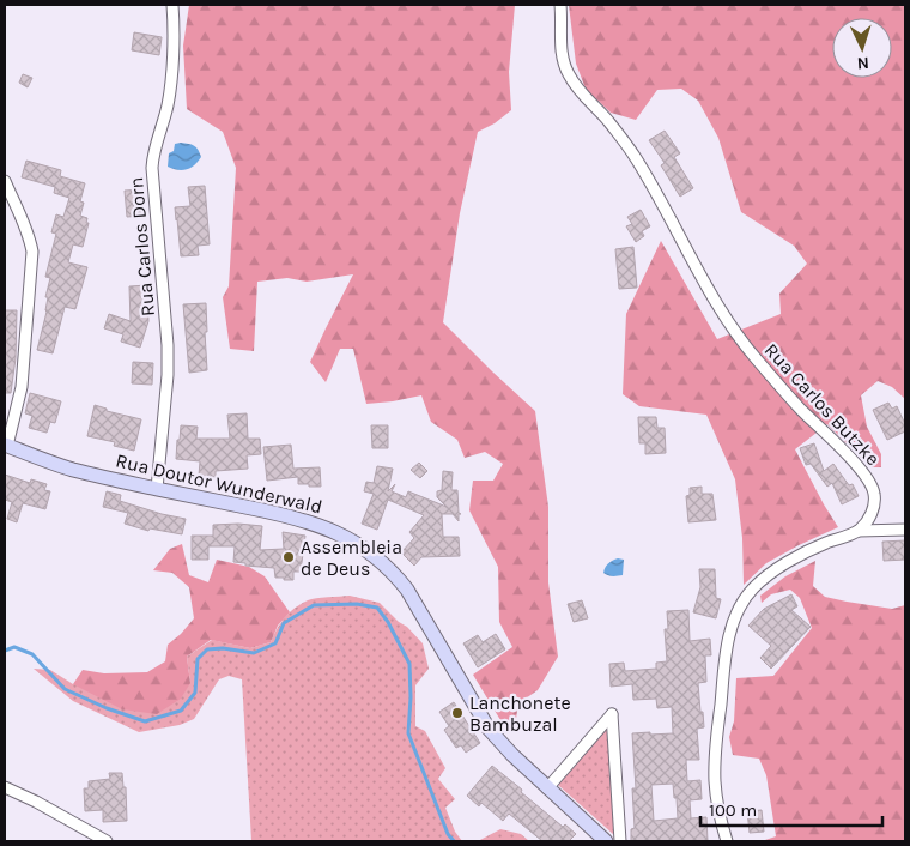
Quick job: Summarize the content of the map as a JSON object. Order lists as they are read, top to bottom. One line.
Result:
{"streets":{"street":["Rua Carlos Dorn","Rua Carlos Butzke","Rua Doutor Wunderwald"]},"crossings":[["Rua Carlos Dorn","Rua Doutor Wunderwald"]],"places":["Assembleia de Deus","Lanchonete Bambuzal"],"scale_bar":"100 m","north":"bottom"}
